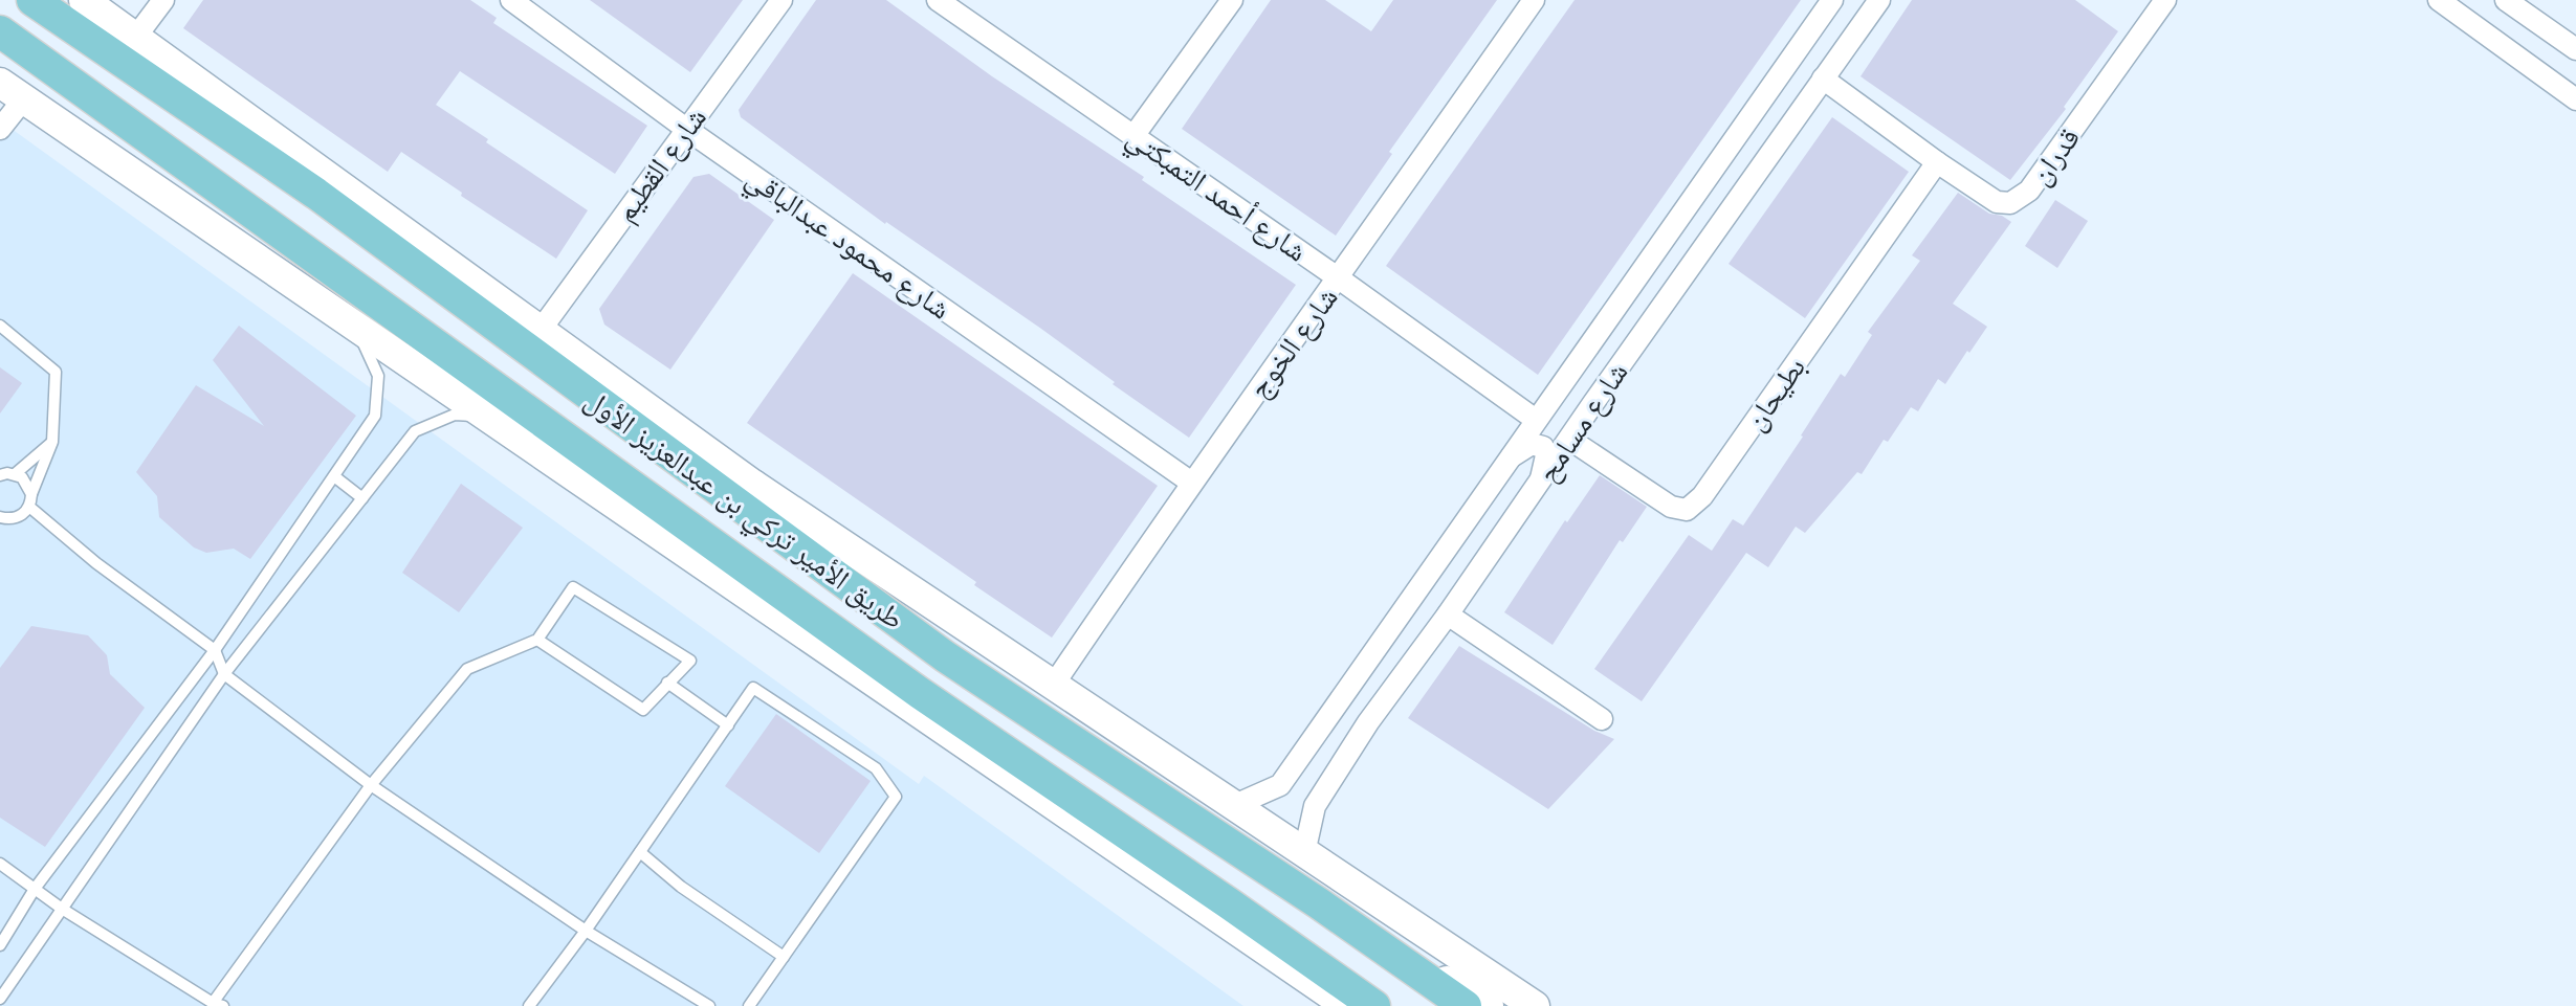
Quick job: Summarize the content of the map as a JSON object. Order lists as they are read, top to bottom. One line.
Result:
{"streets":{"main road":["طريق الأمير تركي بن عبدالعزيز الأول"],"street":["قدران","شارع القطيم","شارع أحمد التمبكتي","شارع محمود عبدالباقي","شارع الخوج","بطيحان","شارع مسامح"]},"crossings":[["قدران","بطيحان"],["قدران","شارع مسامح"],["شارع القطيم","شارع محمود عبدالباقي"],["شارع أحمد التمبكتي","شارع الخوج"],["شارع أحمد التمبكتي","شارع مسامح"],["شارع محمود عبدالباقي","شارع الخوج"],["بطيحان","شارع مسامح"]]}
